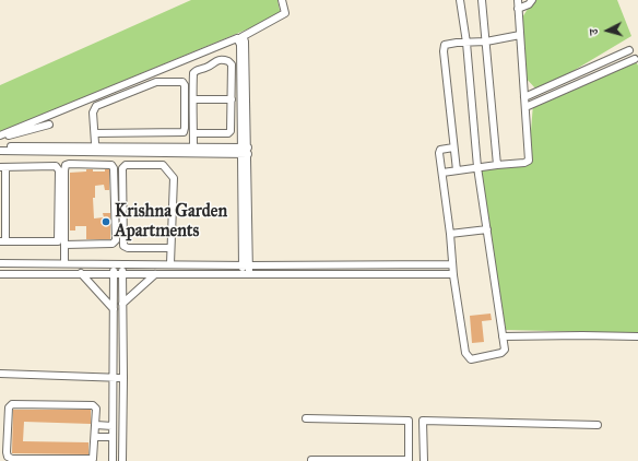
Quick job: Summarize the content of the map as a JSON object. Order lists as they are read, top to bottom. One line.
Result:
{"places":["Krishna Garden Apartments"],"north":"left"}
